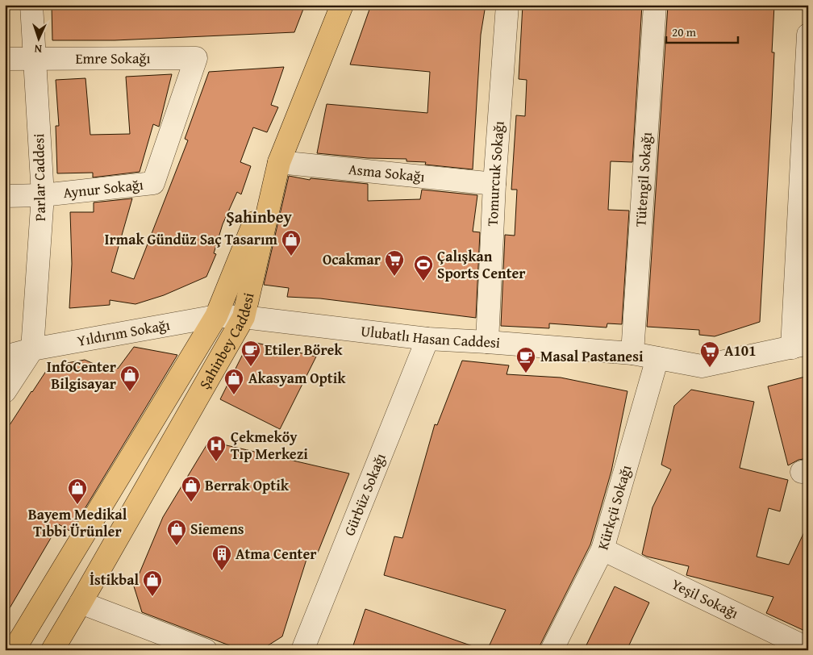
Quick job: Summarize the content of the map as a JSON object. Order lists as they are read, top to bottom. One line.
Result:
{"streets":{"main road":["Şahinbey Caddesi"],"street":["Emre Sokağı","Asma Sokağı","Tomurcuk Sokağı","Parlar Caddesi","Tütengil Sokağı","Aynur Sokağı","Yıldırım Sokağı","Ulubatlı Hasan Caddesi","Gürbüz Sokağı","Kürkçü Sokağı","Yeşil Sokağı"]},"crossings":[["Emre Sokağı","Parlar Caddesi"],["Emre Sokağı","Aynur Sokağı"],["Asma Sokağı","Tomurcuk Sokağı"],["Asma Sokağı","Şahinbey Caddesi"],["Tomurcuk Sokağı","Ulubatlı Hasan Caddesi"],["Parlar Caddesi","Aynur Sokağı"],["Parlar Caddesi","Yıldırım Sokağı"],["Tütengil Sokağı","Ulubatlı Hasan Caddesi"],["Yıldırım Sokağı","Ulubatlı Hasan Caddesi"],["Yıldırım Sokağı","Şahinbey Caddesi"],["Ulubatlı Hasan Caddesi","Şahinbey Caddesi"],["Ulubatlı Hasan Caddesi","Gürbüz Sokağı"],["Ulubatlı Hasan Caddesi","Kürkçü Sokağı"],["Kürkçü Sokağı","Yeşil Sokağı"]],"districts":["Şahinbey"],"places":{"shop":["Irmak Gündüz Saç Tasarım","InfoCenter Bilgisayar","Akasyam Optik","Berrak Optik","Bayem Medikal Tıbbi Ürünler","Siemens","İstikbal"],"supermarket":["Ocakmar","A101"],"sports":["Çalışkan Sports Center"],"cafe":["Etiler Börek","Masal Pastanesi"],"hospital":["Çekmeköy Tıp Merkezi"],"building":["Atma Center"]},"scale_bar":"20 m","north":"bottom"}
